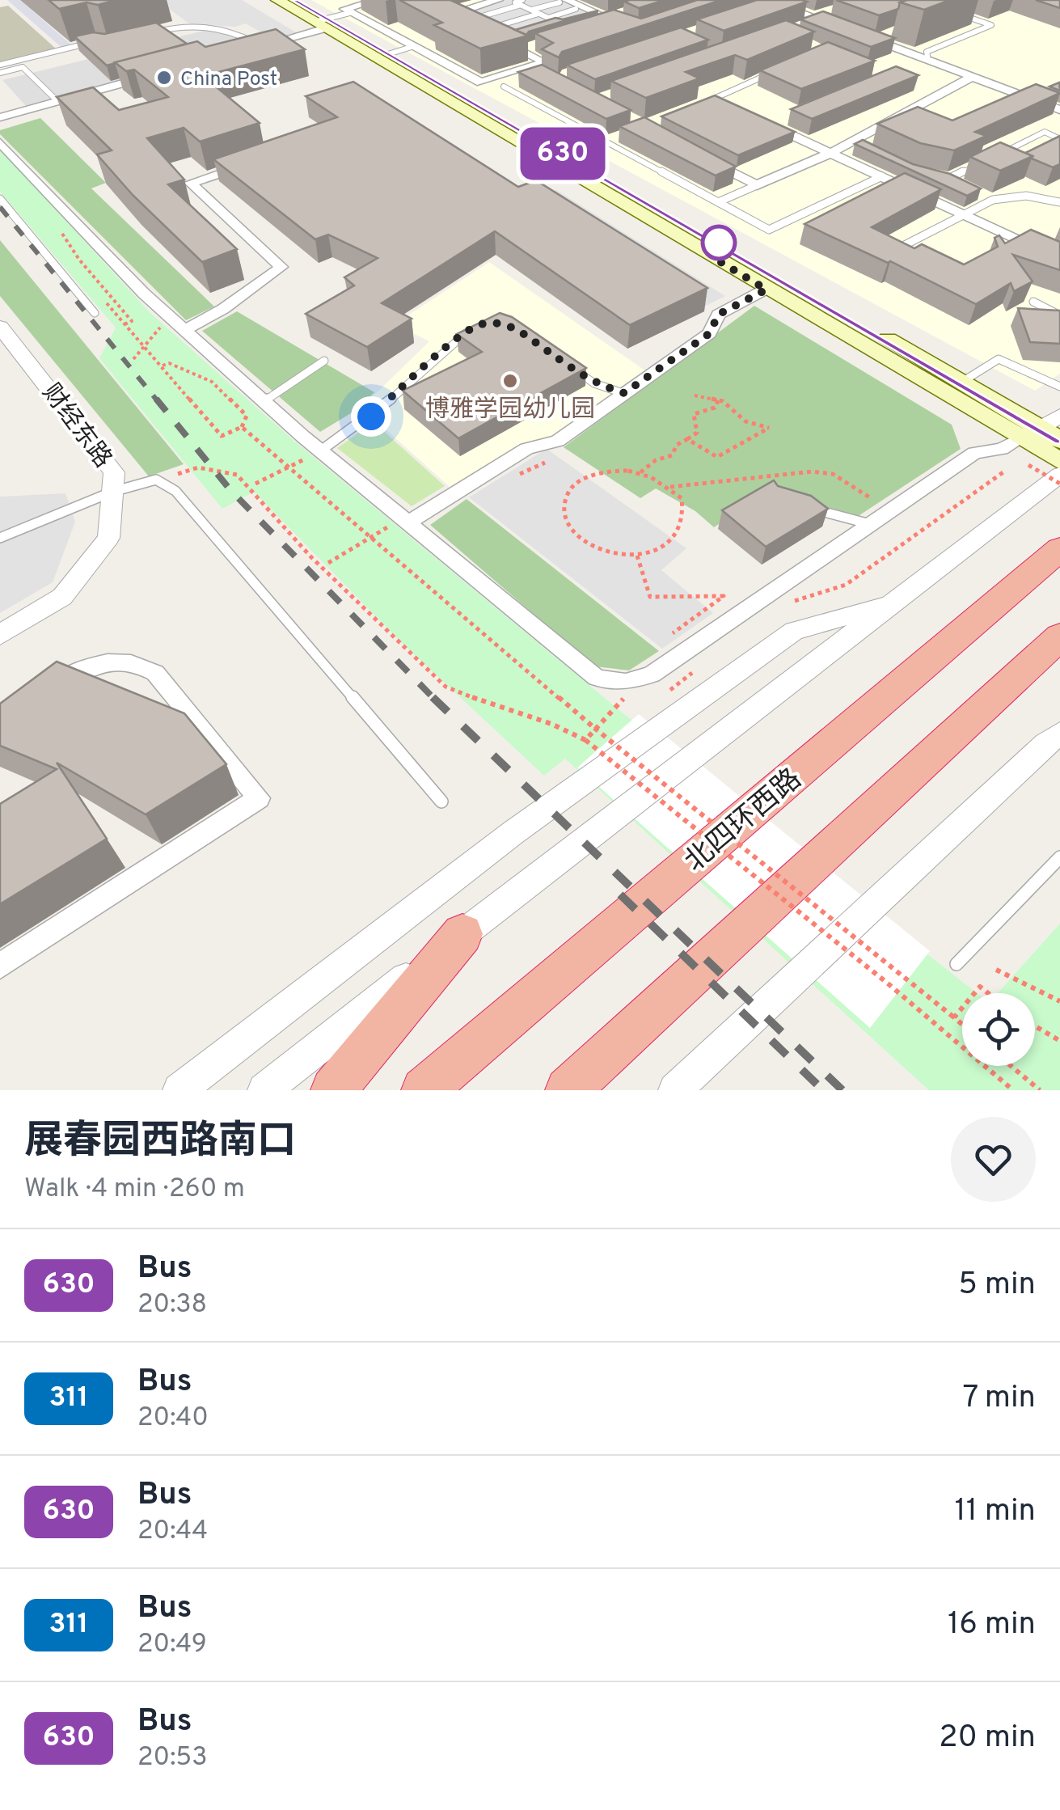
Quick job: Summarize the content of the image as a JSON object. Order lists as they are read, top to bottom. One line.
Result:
{"streets":{"highway":["北四环西路"],"street":["财经东路"]},"places":["China Post","博雅学园幼儿园"],"lines":["bus line 630"],"page":{"on_map":"630","heading":["展春园西路南口","Walk · 4 min · 260 m"],"list":[{"mark":"630","name":"Bus","note":"20:38","value":"5 min"},{"mark":"311","name":"Bus","note":"20:40","value":"7 min"},{"mark":"630","name":"Bus","note":"20:44","value":"11 min"},{"mark":"311","name":"Bus","note":"20:49","value":"16 min"},{"mark":"630","name":"Bus","note":"20:53","value":"20 min"}]}}
